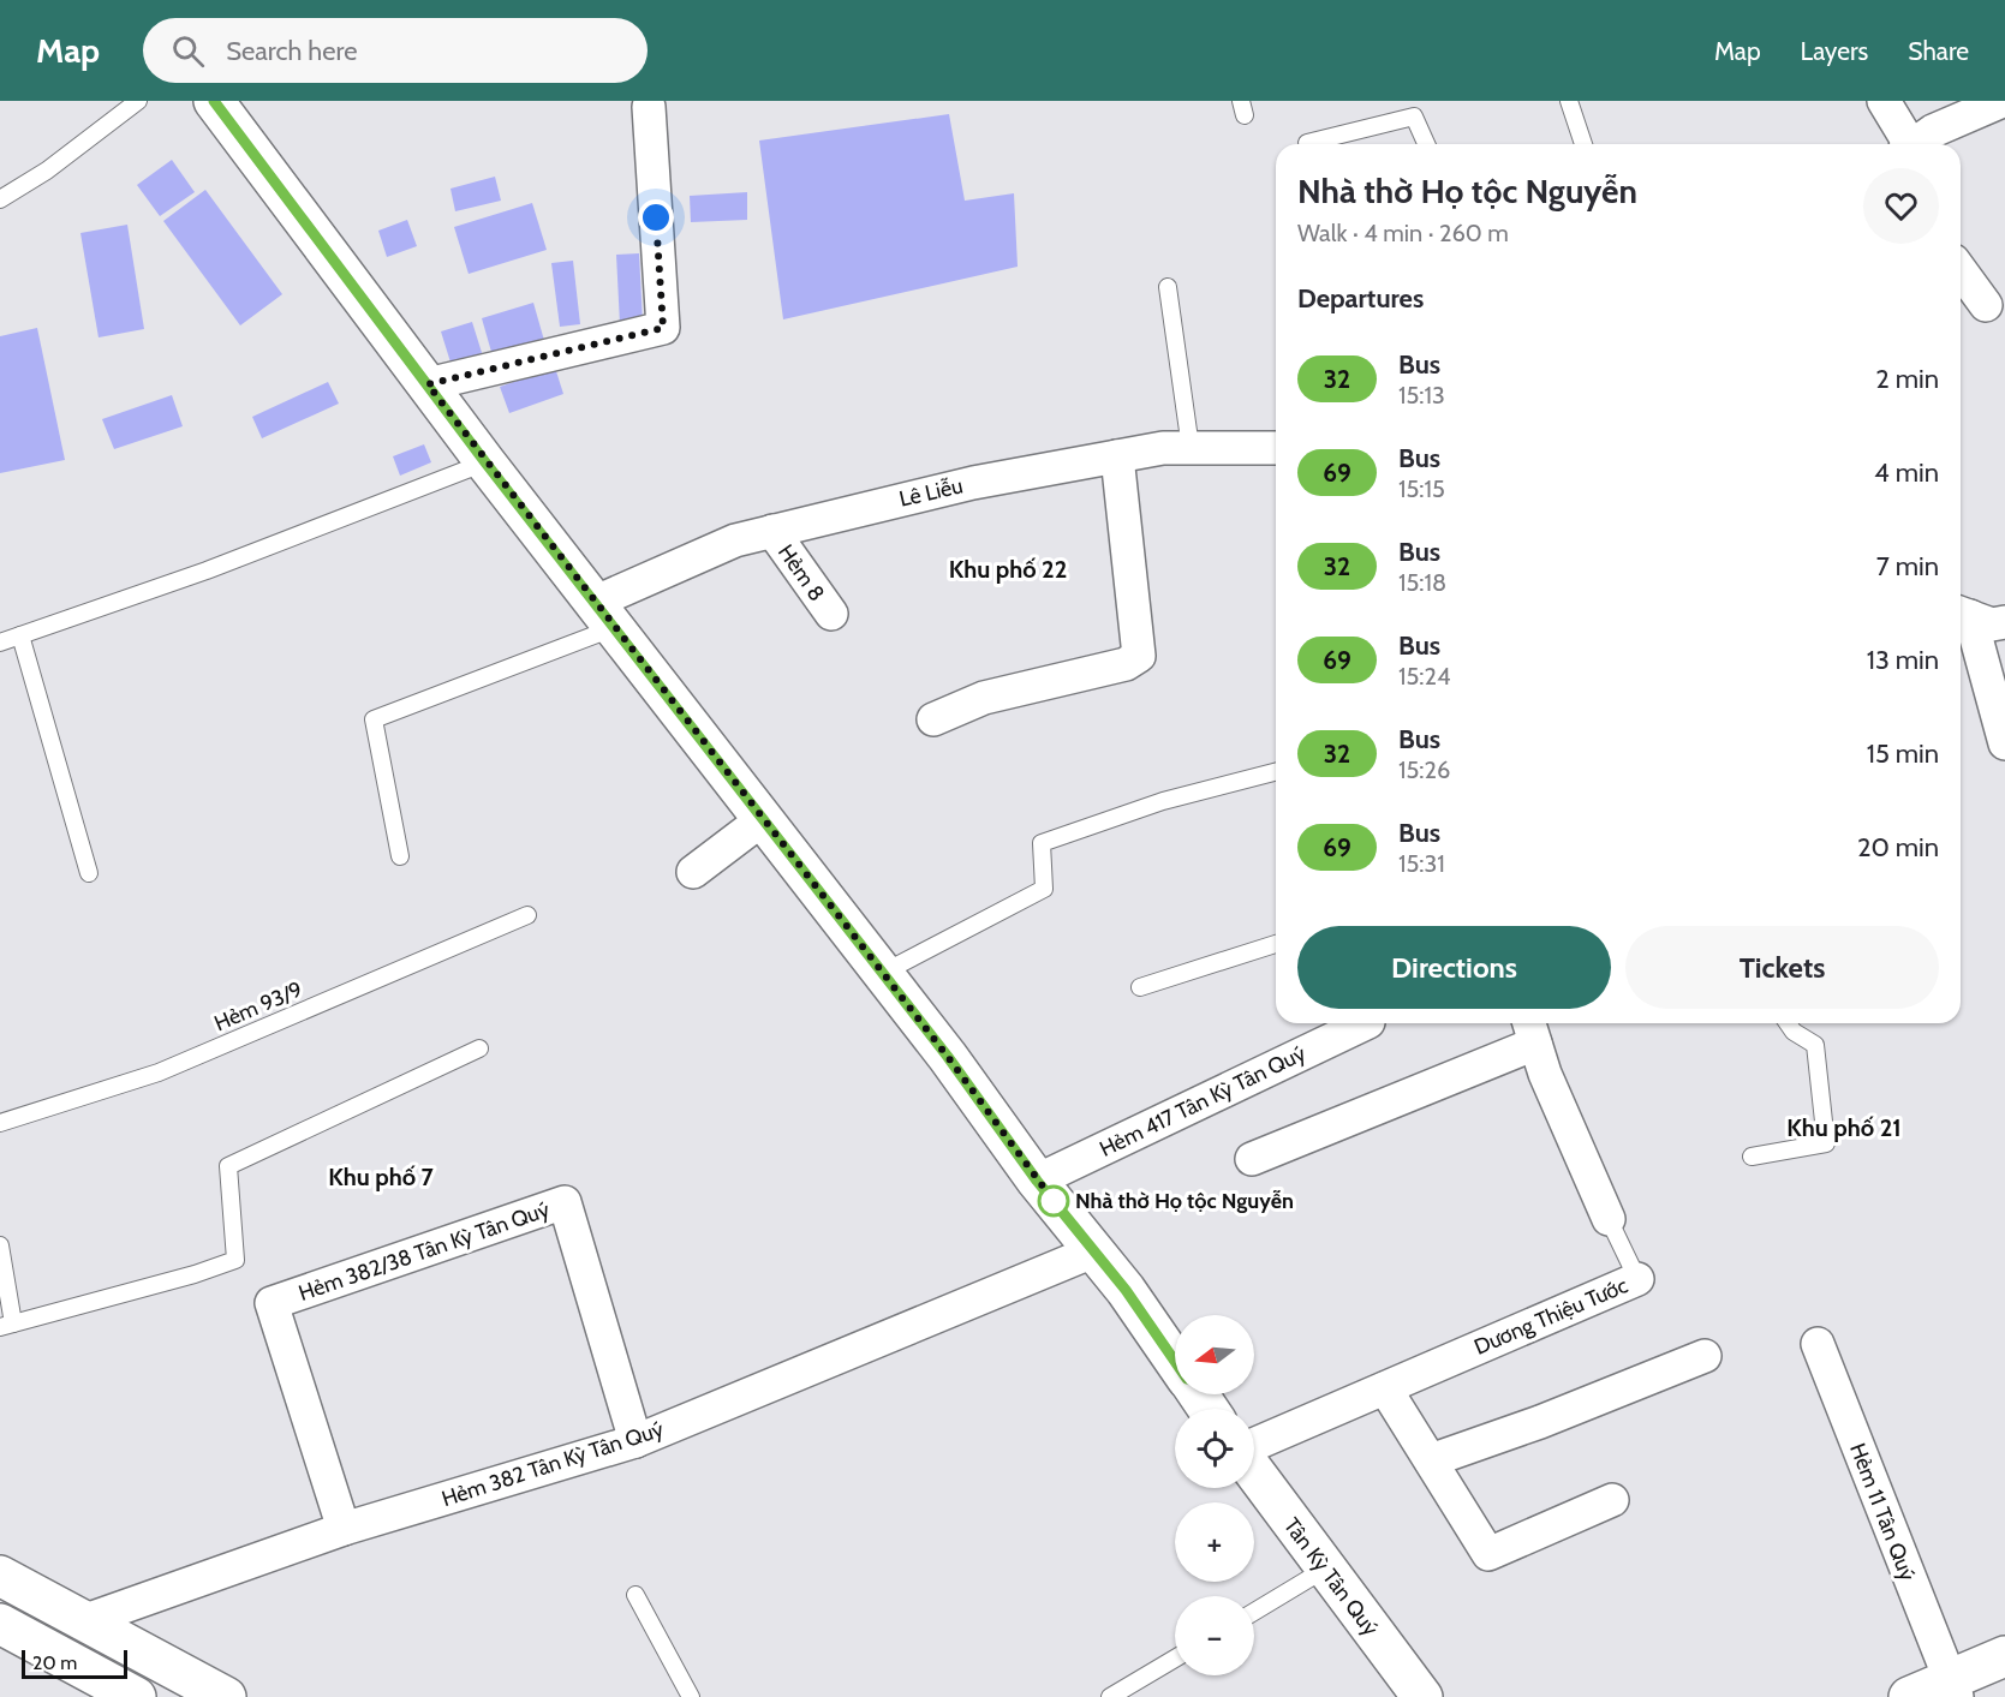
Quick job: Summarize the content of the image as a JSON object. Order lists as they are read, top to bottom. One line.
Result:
{"streets":{"main road":["Tân Kỳ Tân Quý"],"street":["Lê Liễu","Hẻm 8","Hẻm 417 Tân Kỳ Tân Quý","Hẻm 382/38 Tân Kỳ Tân Quý","Dương Thiệu Tước","Hẻm 382 Tân Kỳ Tân Quý","Hẻm 11 Tân Quý"],"lane":["Hẻm 93/9"]},"crossings":[["Lê Liễu","Hẻm 8"],["Hẻm 382/38 Tân Kỳ Tân Quý","Hẻm 382 Tân Kỳ Tân Quý"]],"districts":["Khu phố 22","Khu phố 21","Khu phố 7"],"places":["Nhà thờ Họ tộc Nguyễn"],"lines":["bus line 32"],"scale_bar":"20 m","north":"left","page":{"header":"Map","search":"Search here","nav":["Map","Layers","Share"],"heading":[["Nhà thờ Họ tộc Nguyễn","Walk · 4 min · 260 m"],"Departures"],"list":[{"mark":"32","name":"Bus","note":"15:13","value":"2 min"},{"mark":"69","name":"Bus","note":"15:15","value":"4 min"},{"mark":"32","name":"Bus","note":"15:18","value":"7 min"},{"mark":"69","name":"Bus","note":"15:24","value":"13 min"},{"mark":"32","name":"Bus","note":"15:26","value":"15 min"},{"mark":"69","name":"Bus","note":"15:31","value":"20 min"}],"buttons":["Directions","Tickets"],"map_buttons":["+","−"],"scale":"20 m"}}
